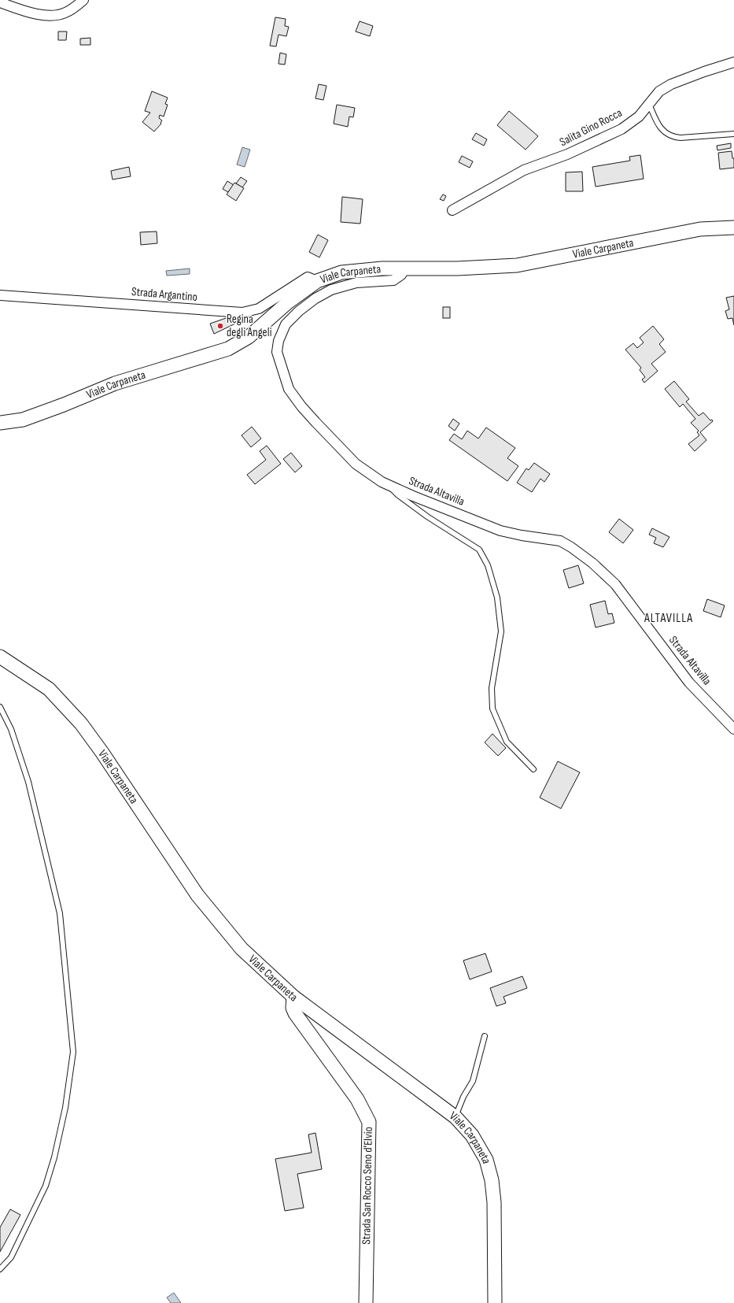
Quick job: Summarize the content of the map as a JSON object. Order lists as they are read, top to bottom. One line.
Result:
{"streets":{"main road":["Viale Carpaneta","Strada San Rocco Seno d'Elvio"],"street":["Salita Gino Rocca","Strada Argantino","Strada Altavilla"]},"crossings":[["Viale Carpaneta","Strada Argantino"],["Viale Carpaneta","Strada Altavilla"],["Viale Carpaneta","Strada San Rocco Seno d'Elvio"]],"districts":["ALTAVILLA"],"places":["Regina degli Angeli"]}
